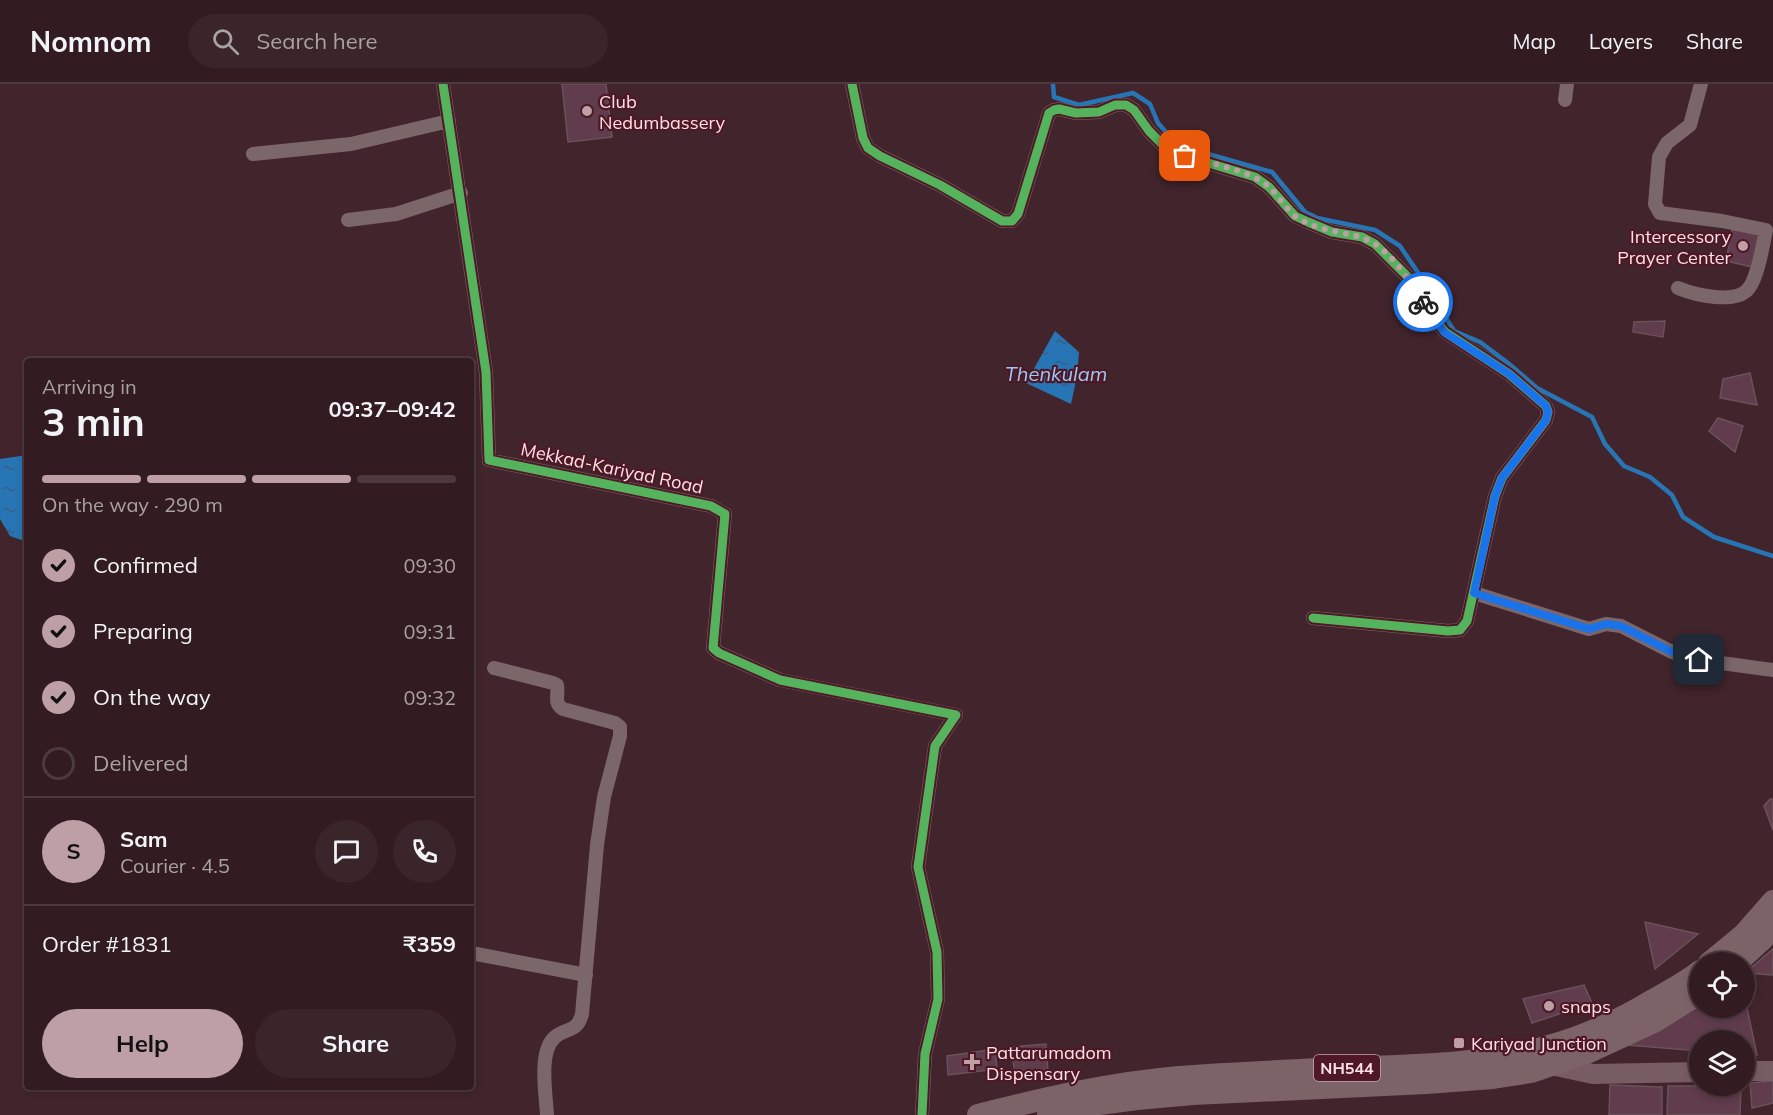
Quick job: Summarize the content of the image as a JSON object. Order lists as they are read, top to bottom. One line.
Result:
{"streets":{"highway":["NH544"],"street":["Mekkad-Kariyad Road"]},"water":["Thenkulam"],"places":{"other":["Club Nedumbassery","Intercessory Prayer Center","snaps"],"transit":["Kariyad Junction"],"health":["Pattarumadom Dispensary"]},"page":{"header":"Nomnom","search":"Search here","nav":["Map","Layers","Share"],"heading":["3 min","Arriving in","09:37–09:42"],"panel":["Sam","Courier · 4.5","Order #1831","₹359"],"bar":"On the way · 290 m","list":[["Confirmed","09:30"],["Preparing","09:31"],["On the way","09:32"],"Delivered"],"round":"S","buttons":["Help","Share"]}}
